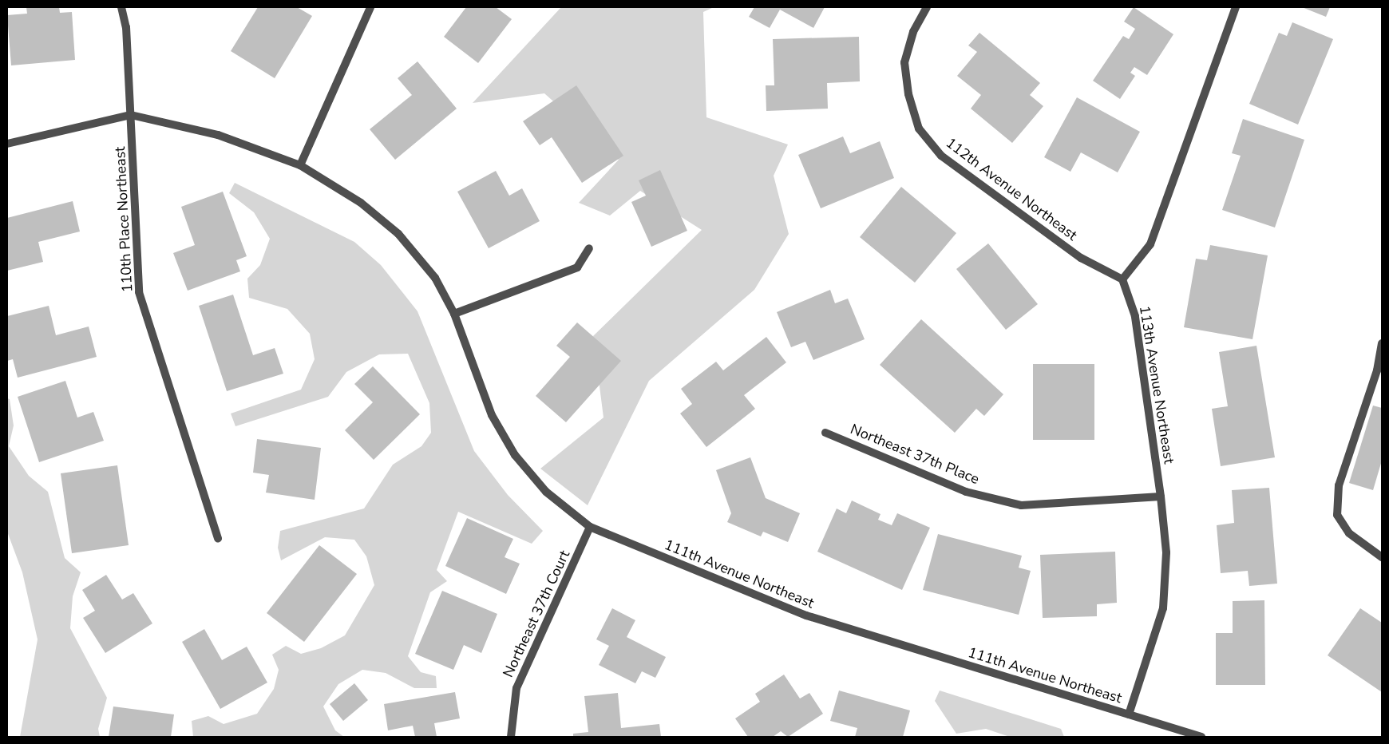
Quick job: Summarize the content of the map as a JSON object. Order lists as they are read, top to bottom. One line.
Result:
{"streets":{"street":["112th Avenue Northeast","110th Place Northeast","113th Avenue Northeast","Northeast 37th Place","111th Avenue Northeast","Northeast 37th Court"]},"crossings":[["112th Avenue Northeast","113th Avenue Northeast"],["110th Place Northeast","111th Avenue Northeast"],["113th Avenue Northeast","Northeast 37th Place"],["113th Avenue Northeast","111th Avenue Northeast"],["111th Avenue Northeast","Northeast 37th Court"]]}
